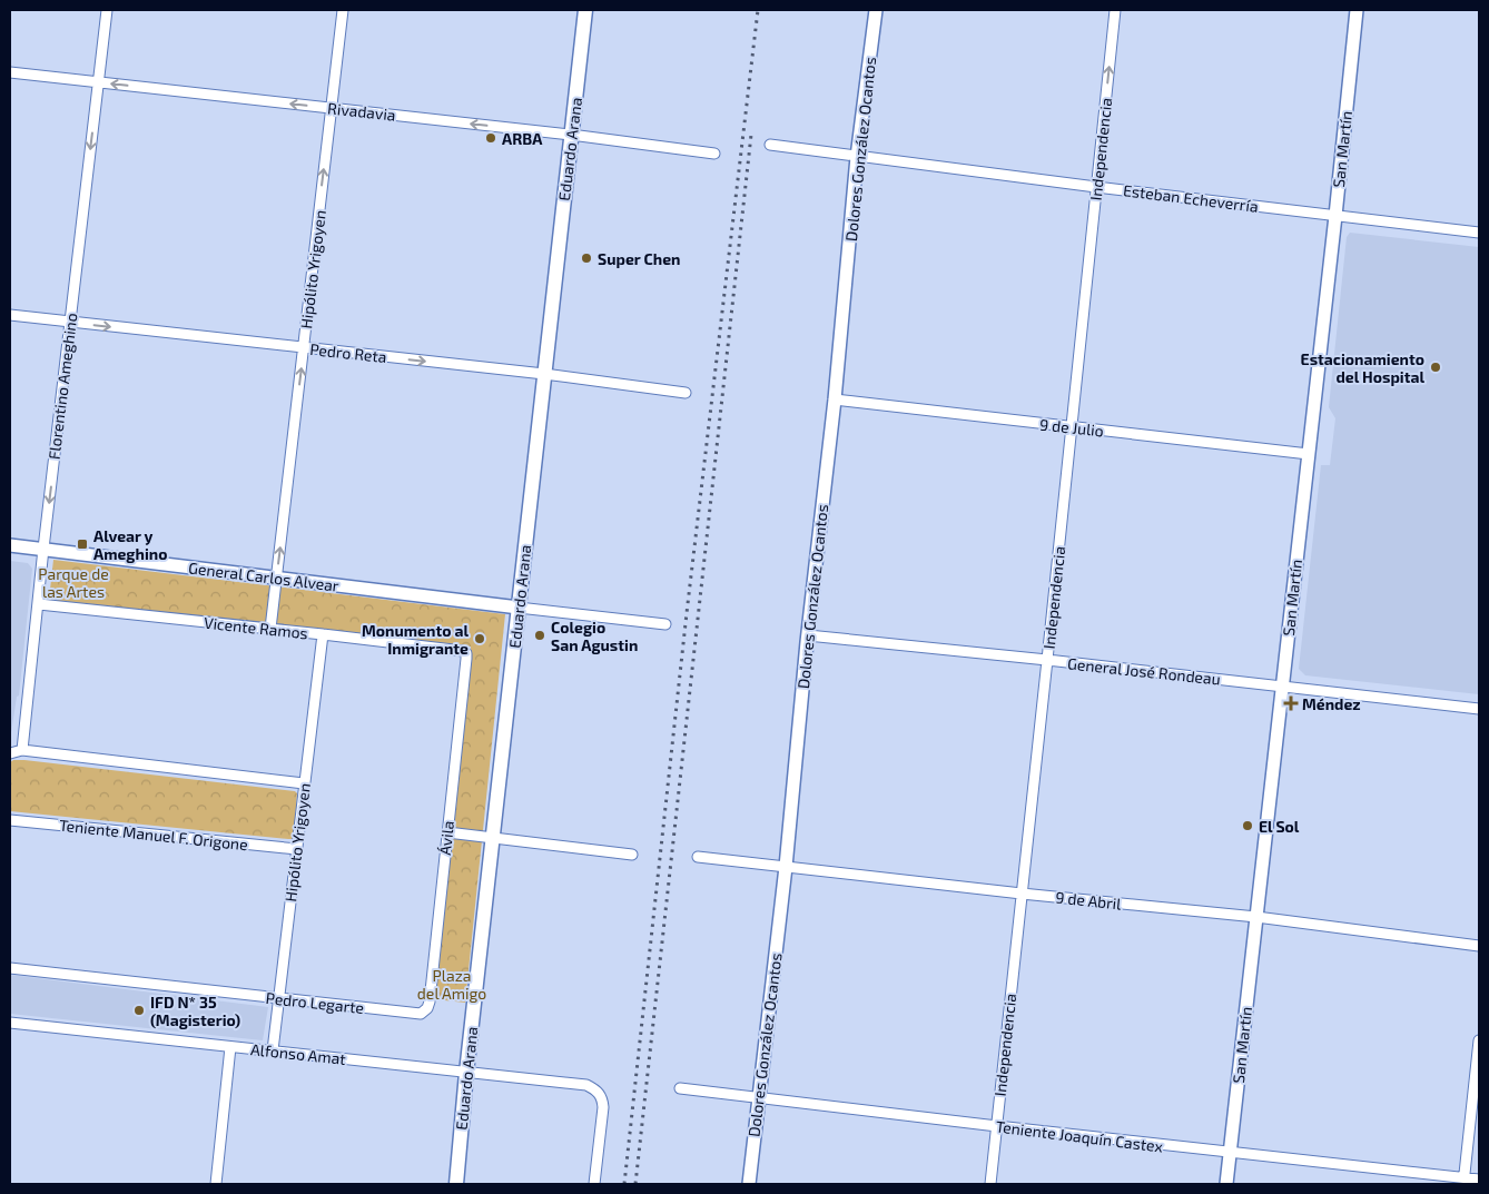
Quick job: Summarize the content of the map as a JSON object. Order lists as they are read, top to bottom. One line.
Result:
{"streets":{"main road":["Eduardo Arana"],"street":["Rivadavia","Dolores González Ocantos","Independencia","San Martín","Esteban Echeverría","Hipólito Yrigoyen","Pedro Reta","Florentino Ameghino","9 de Julio","General Carlos Alvear","Vicente Ramos","General José Rondeau","Teniente Manuel F. Origone","Ávila","9 de Abril","Pedro Legarte","Alfonso Amat","Teniente Joaquín Castex"]},"crossings":[["Rivadavia","Eduardo Arana"],["Rivadavia","Hipólito Yrigoyen"],["Rivadavia","Florentino Ameghino"],["Eduardo Arana","Pedro Reta"],["Eduardo Arana","General Carlos Alvear"],["Eduardo Arana","Alfonso Amat"],["Dolores González Ocantos","Esteban Echeverría"],["Dolores González Ocantos","9 de Julio"],["Dolores González Ocantos","General José Rondeau"],["Dolores González Ocantos","9 de Abril"],["Dolores González Ocantos","Teniente Joaquín Castex"],["Independencia","Esteban Echeverría"],["Independencia","9 de Julio"],["Independencia","General José Rondeau"],["Independencia","9 de Abril"],["Independencia","Teniente Joaquín Castex"],["San Martín","Esteban Echeverría"],["San Martín","9 de Julio"],["San Martín","General José Rondeau"],["San Martín","9 de Abril"],["San Martín","Teniente Joaquín Castex"],["Hipólito Yrigoyen","Pedro Reta"],["Hipólito Yrigoyen","General Carlos Alvear"],["Hipólito Yrigoyen","Vicente Ramos"],["Hipólito Yrigoyen","Teniente Manuel F. Origone"],["Hipólito Yrigoyen","Pedro Legarte"],["Hipólito Yrigoyen","Alfonso Amat"],["Pedro Reta","Florentino Ameghino"],["Florentino Ameghino","General Carlos Alvear"],["Florentino Ameghino","Vicente Ramos"],["Vicente Ramos","Ávila"],["Ávila","Pedro Legarte"]],"one_way":["Rivadavia","Hipólito Yrigoyen","Pedro Reta","Florentino Ameghino"],"parks":["Parque de las Artes","Plaza del Amigo"],"places":{"other":["ARBA","Super Chen","Estacionamiento del Hospital","Colegio San Agustin","Monumento al Inmigrante","El Sol","IFD N* 35 (Magisterio)"],"transit":["Alvear y Ameghino"],"health":["Méndez"]}}
